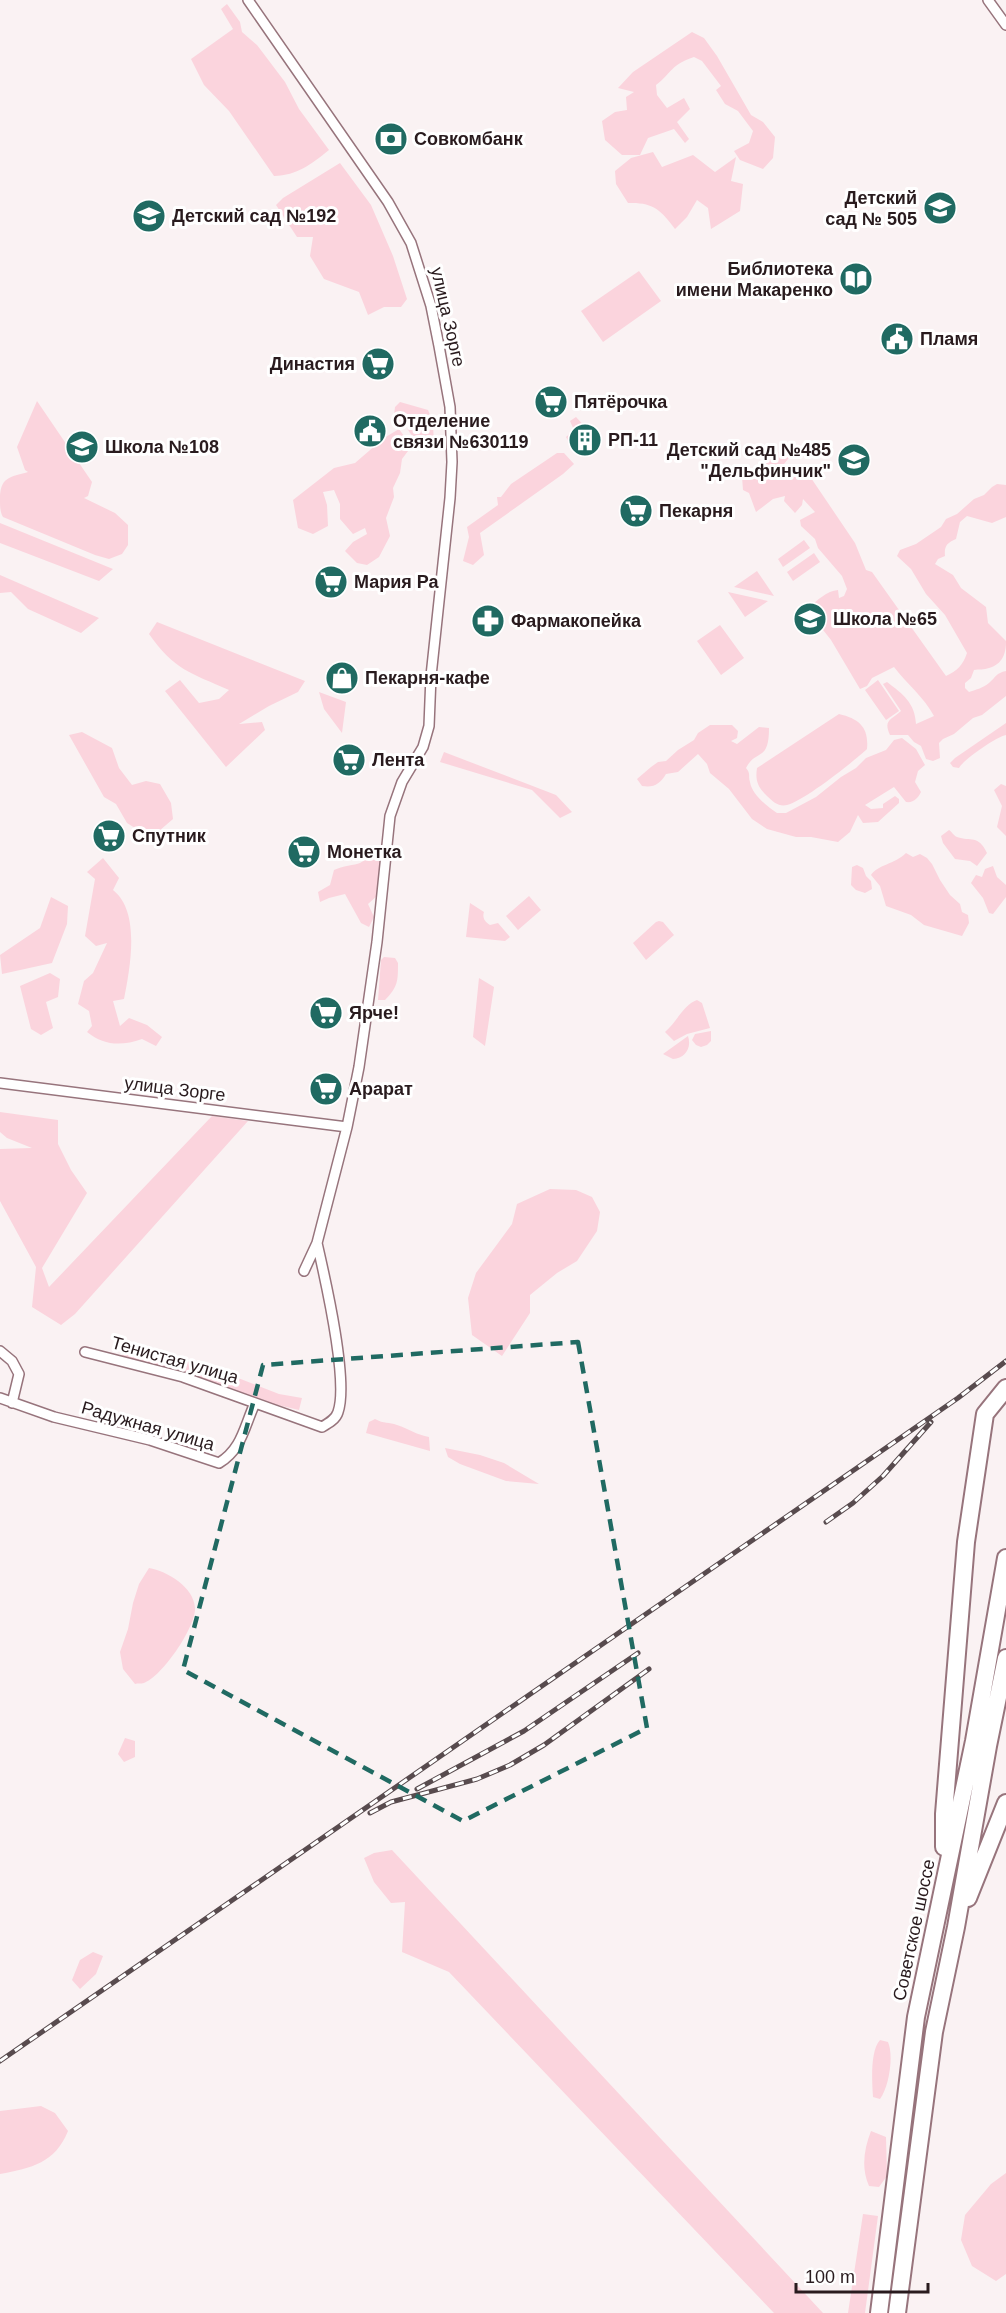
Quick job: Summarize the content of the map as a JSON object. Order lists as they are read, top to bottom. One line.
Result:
{"streets":{"highway":["Советское шоссе"],"street":["улица Зорге","Тенистая улица","Радужная улица"]},"crossings":[["улица Зорге","Тенистая улица"],["Тенистая улица","Радужная улица"]],"places":{"bank":["Совкомбанк"],"school or university":["Детский сад № 505","Детский сад №192","Школа №108","Детский сад №485 \"Дельфинчик\"","Школа №65"],"library":["Библиотека имени Макаренко"],"public building":["Пламя","Отделение связи №630119"],"supermarket":["Династия","Пятёрочка","Пекарня","Мария Ра","Лента","Спутник","Монетка","Ярче!","Арарат"],"building":["РП-11"],"pharmacy":["Фармакопейка"],"shop":["Пекарня-кафе"]},"scale_bar":"100 m"}
